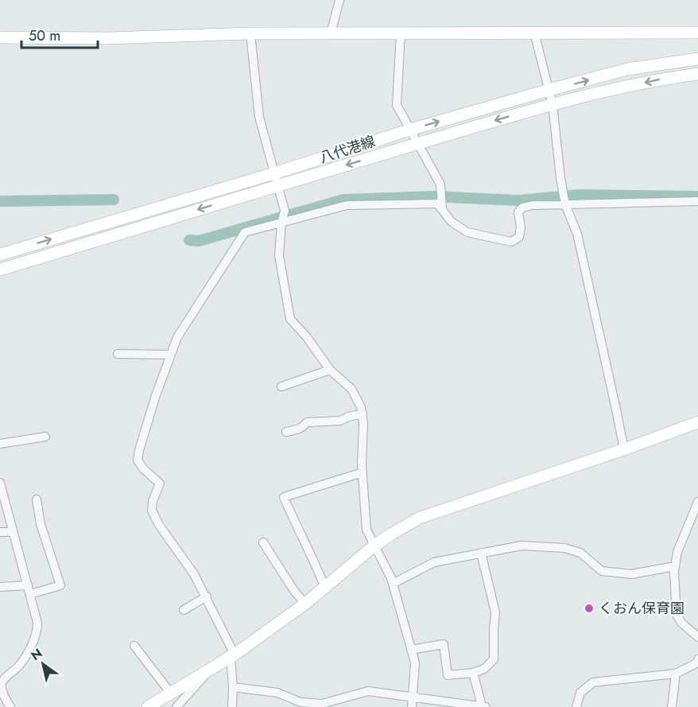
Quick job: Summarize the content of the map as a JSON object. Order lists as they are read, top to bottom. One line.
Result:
{"streets":{"main road":["八代港線"]},"places":["くおん保育園"],"scale_bar":"50 m","north":"top left"}
